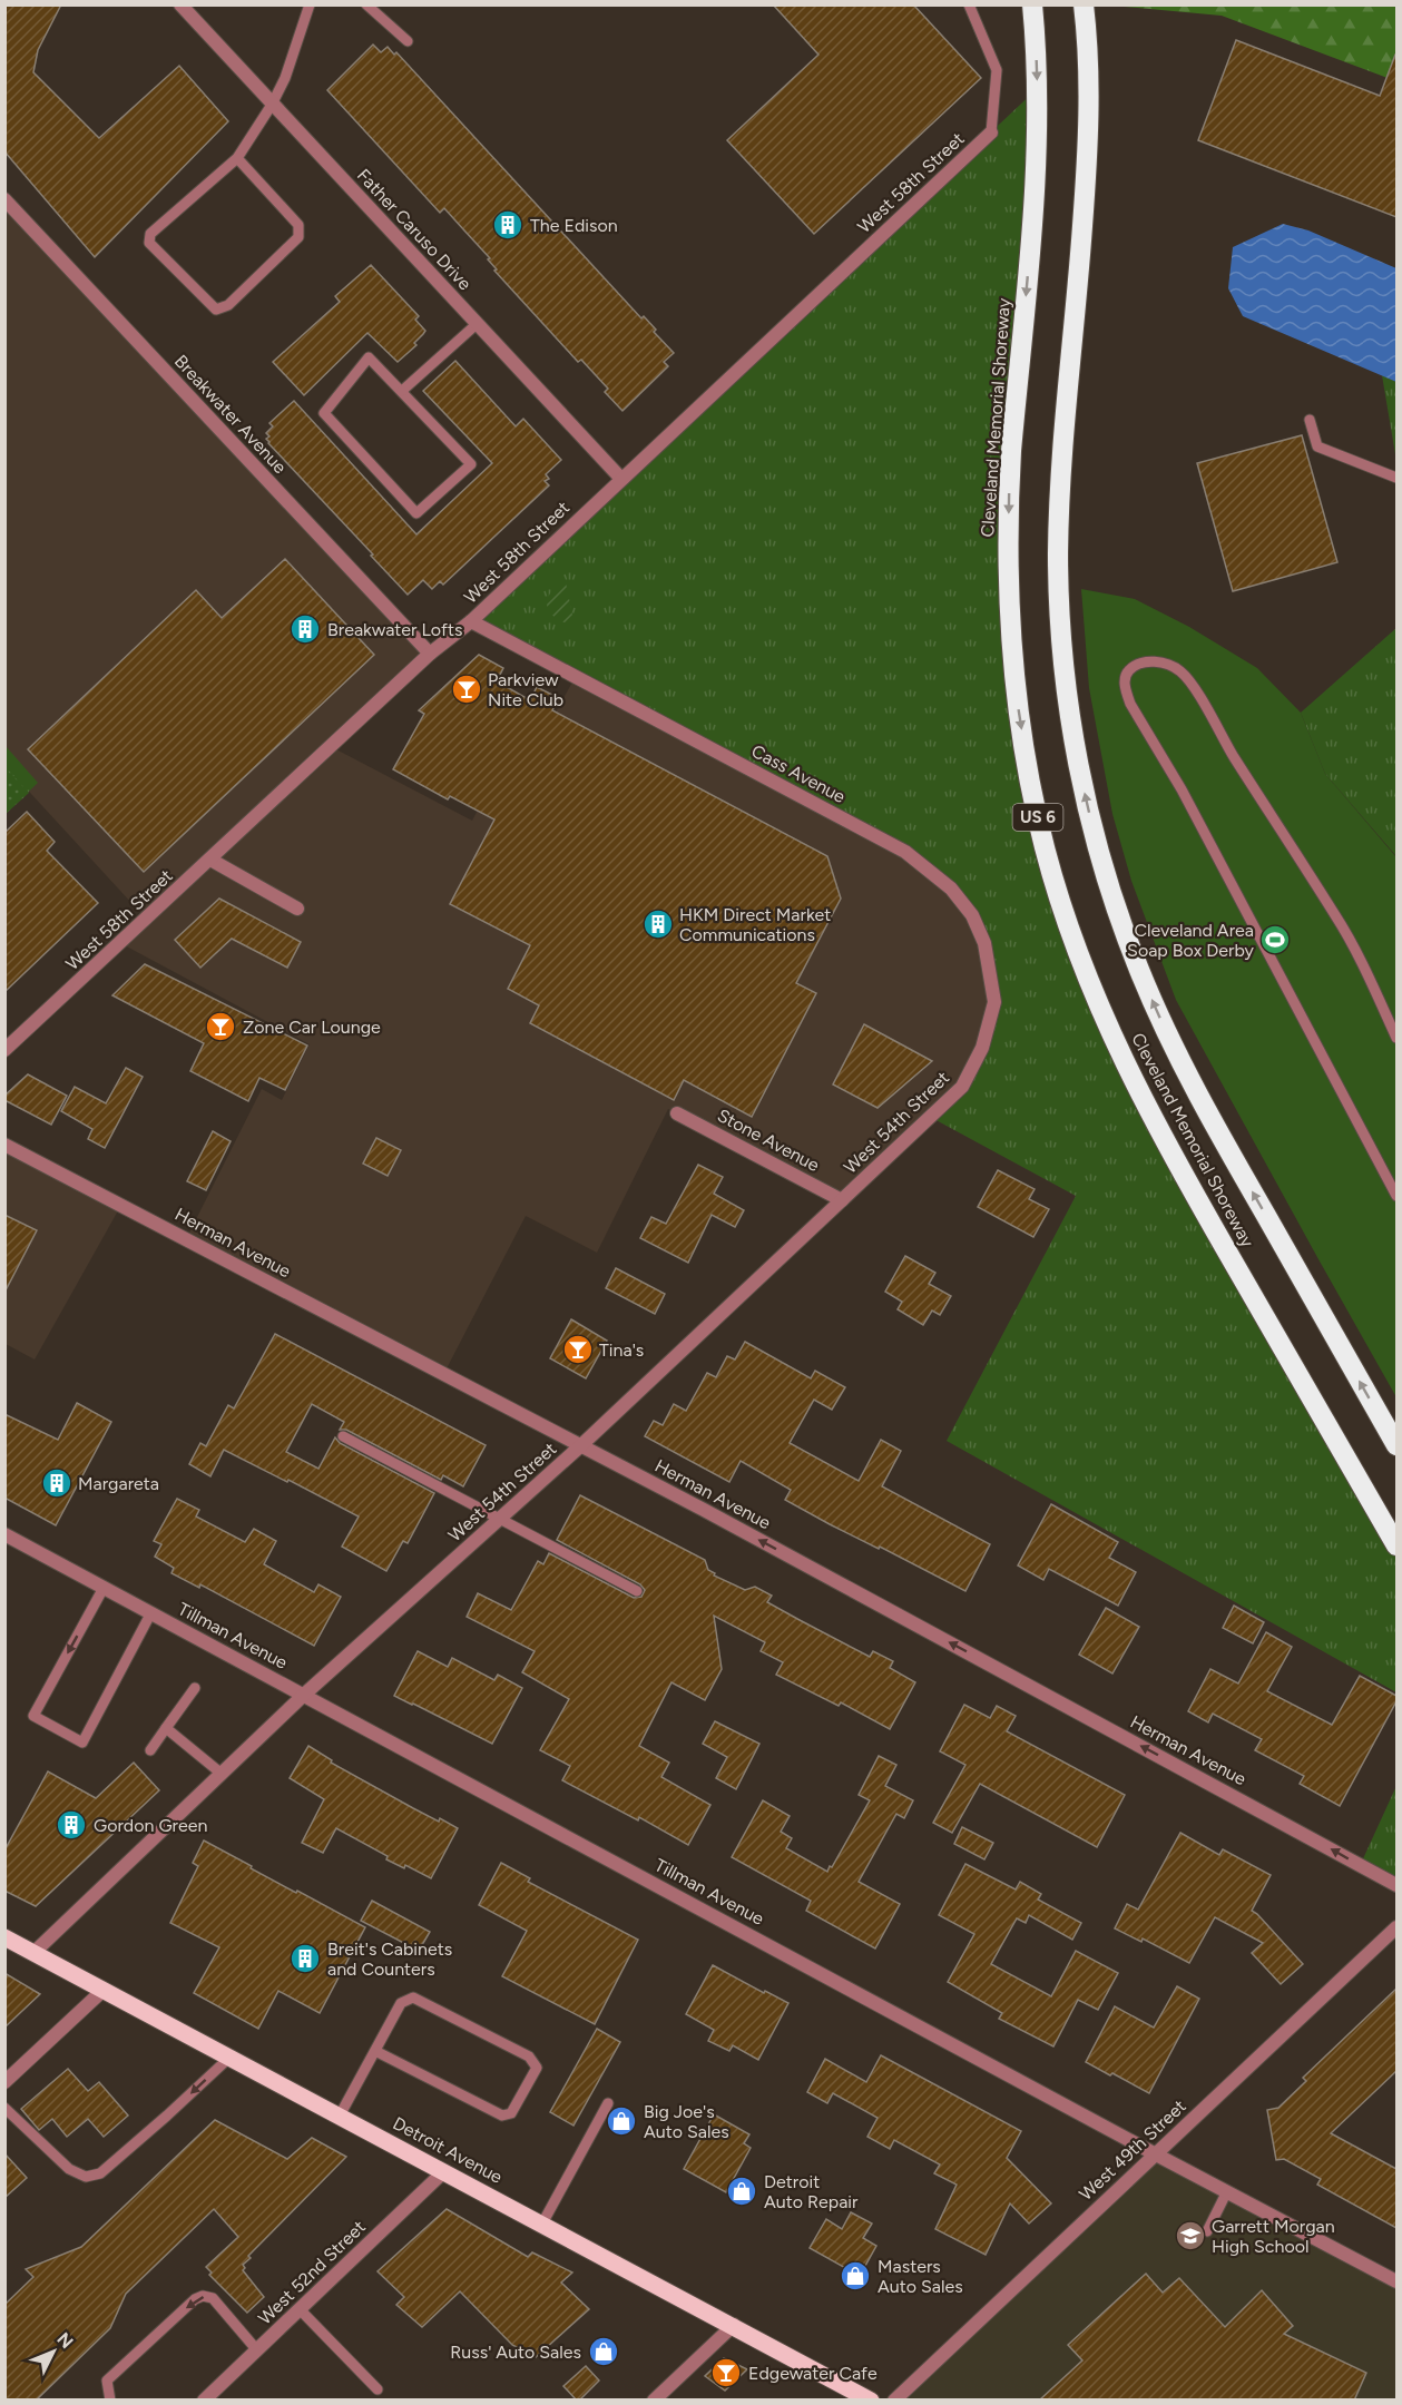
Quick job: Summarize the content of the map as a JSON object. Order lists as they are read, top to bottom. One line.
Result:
{"streets":{"highway":["Cleveland Memorial Shoreway","US 6"],"main road":["Detroit Avenue"],"street":["West 58th Street","Father Caruso Drive","Breakwater Avenue","Cass Avenue","West 54th Street","Stone Avenue","Herman Avenue","Tillman Avenue","West 49th Street","West 52nd Street"]},"crossings":[["West 58th Street","Father Caruso Drive"],["West 58th Street","Breakwater Avenue"],["West 58th Street","Cass Avenue"],["Cass Avenue","West 54th Street"],["West 54th Street","Stone Avenue"],["West 54th Street","Herman Avenue"],["West 54th Street","Tillman Avenue"],["West 54th Street","Detroit Avenue"],["Tillman Avenue","West 49th Street"],["Detroit Avenue","West 52nd Street"]],"one_way":["Herman Avenue"],"places":{"building":["The Edison","Breakwater Lofts","HKM Direct Market Communications","Margareta","Gordon Green","Breit's Cabinets and Counters"],"bar":["Parkview Nite Club","Zone Car Lounge","Tina's","Edgewater Cafe"],"sports":["Cleveland Area Soap Box Derby"],"shop":["Big Joe's Auto Sales","Detroit Auto Repair","Masters Auto Sales","Russ' Auto Sales"],"school or university":["Garrett Morgan High School"]},"north":"top right"}
